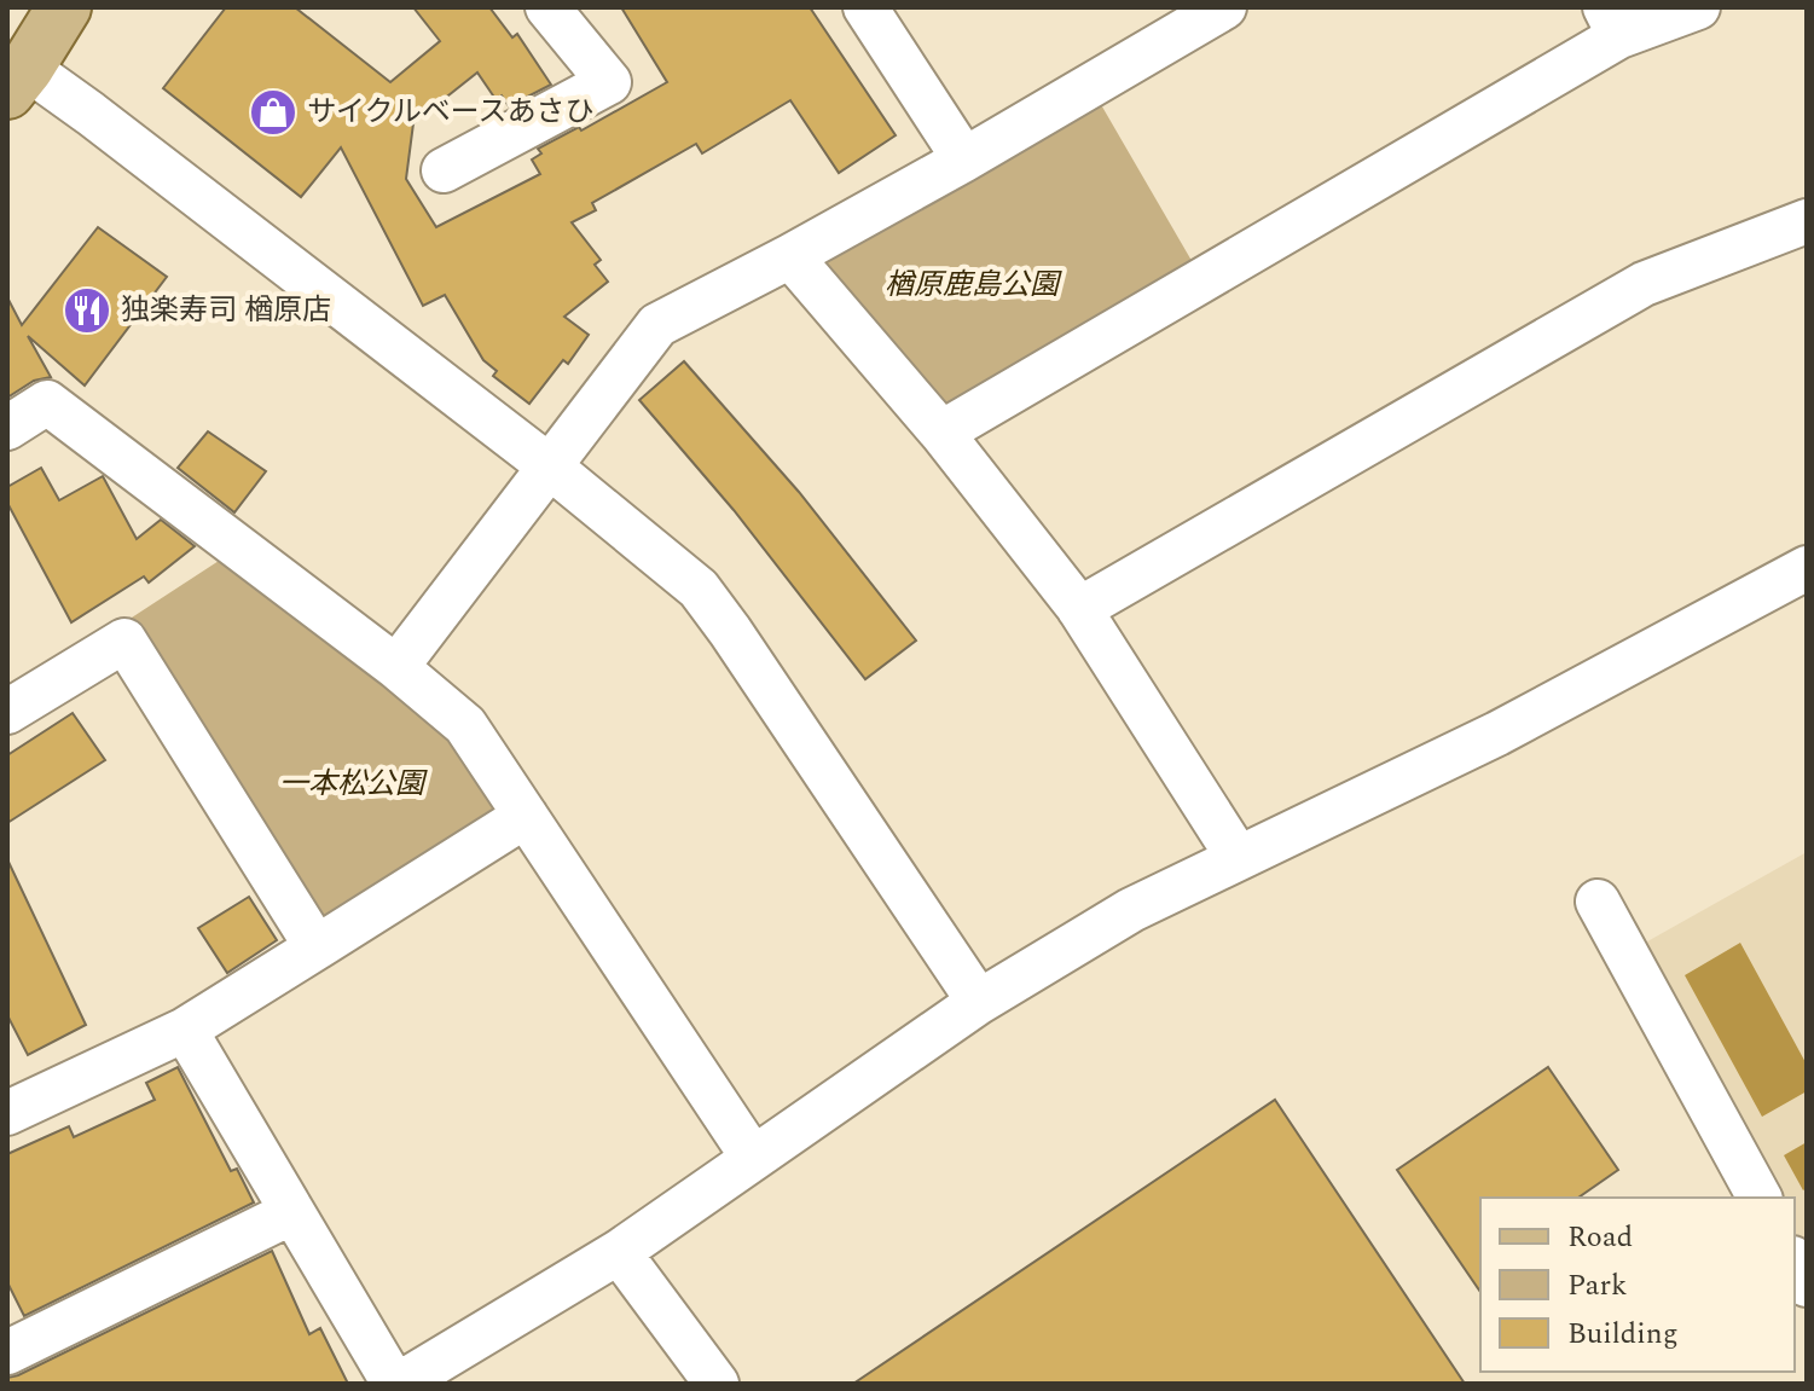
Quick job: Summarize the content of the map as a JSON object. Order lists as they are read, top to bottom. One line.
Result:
{"parks":["楢原鹿島公園","一本松公園"],"places":{"shop":["サイクルベースあさひ"],"restaurant":["独楽寿司 楢原店"]},"legend":["Road","Park","Building"]}
